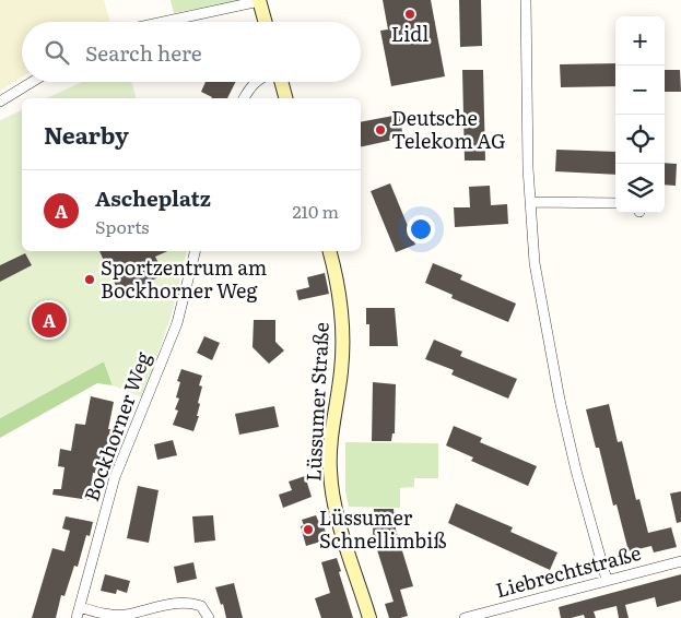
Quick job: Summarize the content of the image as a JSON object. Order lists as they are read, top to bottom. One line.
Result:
{"streets":{"main road":["Lüssumer Straße"],"street":["Bockhorner Weg","Liebrechtstraße"]},"places":["Lidl","Deutsche Telekom AG","Sportzentrum am Bockhorner Weg","Lüssumer Schnellimbiß"],"page":{"map_buttons":["+","−"],"search":"Search here","heading":"Nearby","list":[{"mark":"A","name":"Ascheplatz","note":"Sports","value":"210 m"}],"pins":"A"}}
